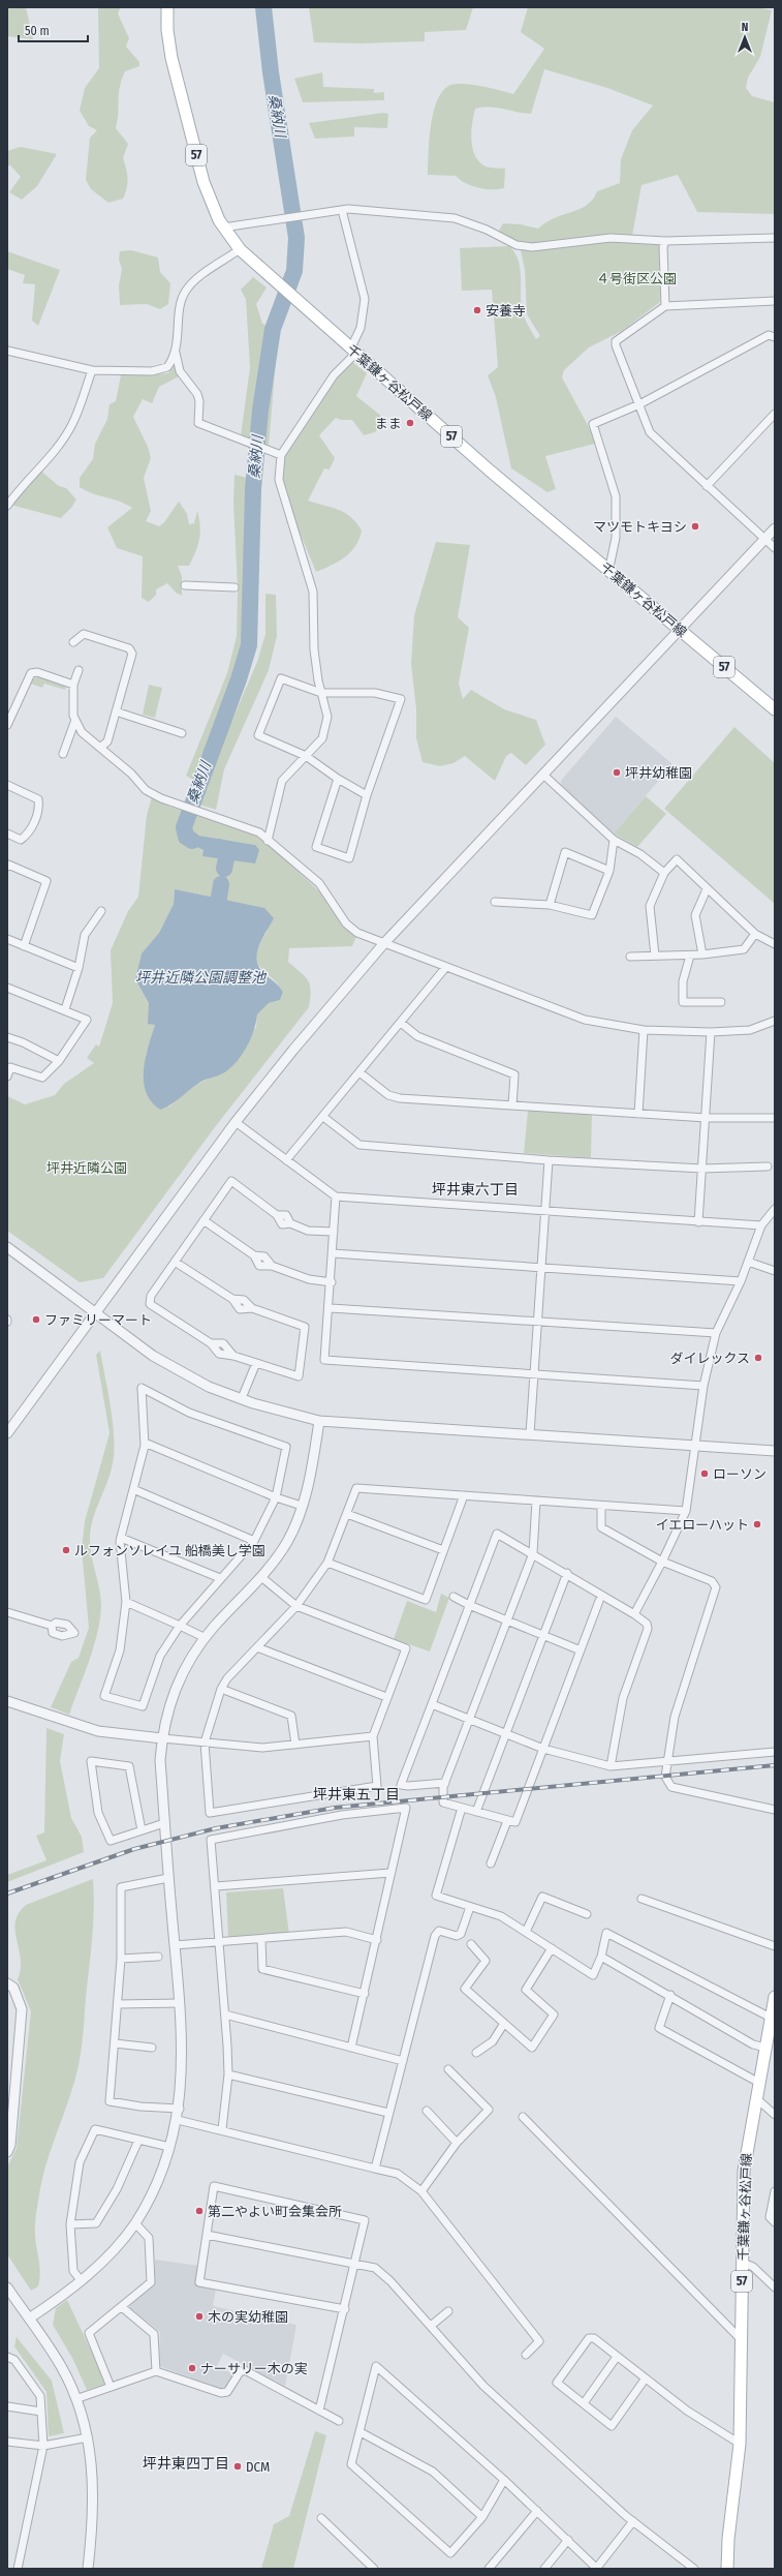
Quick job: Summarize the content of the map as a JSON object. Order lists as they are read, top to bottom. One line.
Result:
{"streets":{"main road":["57","千葉鎌ヶ谷松戸線"]},"districts":["坪井東六丁目","坪井東五丁目","坪井東四丁目"],"water":["桑納川","坪井近隣公園調整池"],"parks":["４号街区公園","坪井近隣公園"],"places":["安養寺","まま","マツモトキヨシ","坪井幼稚園","ファミリーマート","ダイレックス","ローソン","イエローハット","ルフォンソレイユ 船橋美し学園","第二やよい町会集会所","木の実幼稚園","ナーサリー木の実","DCM"],"scale_bar":"50 m","north":"top"}
